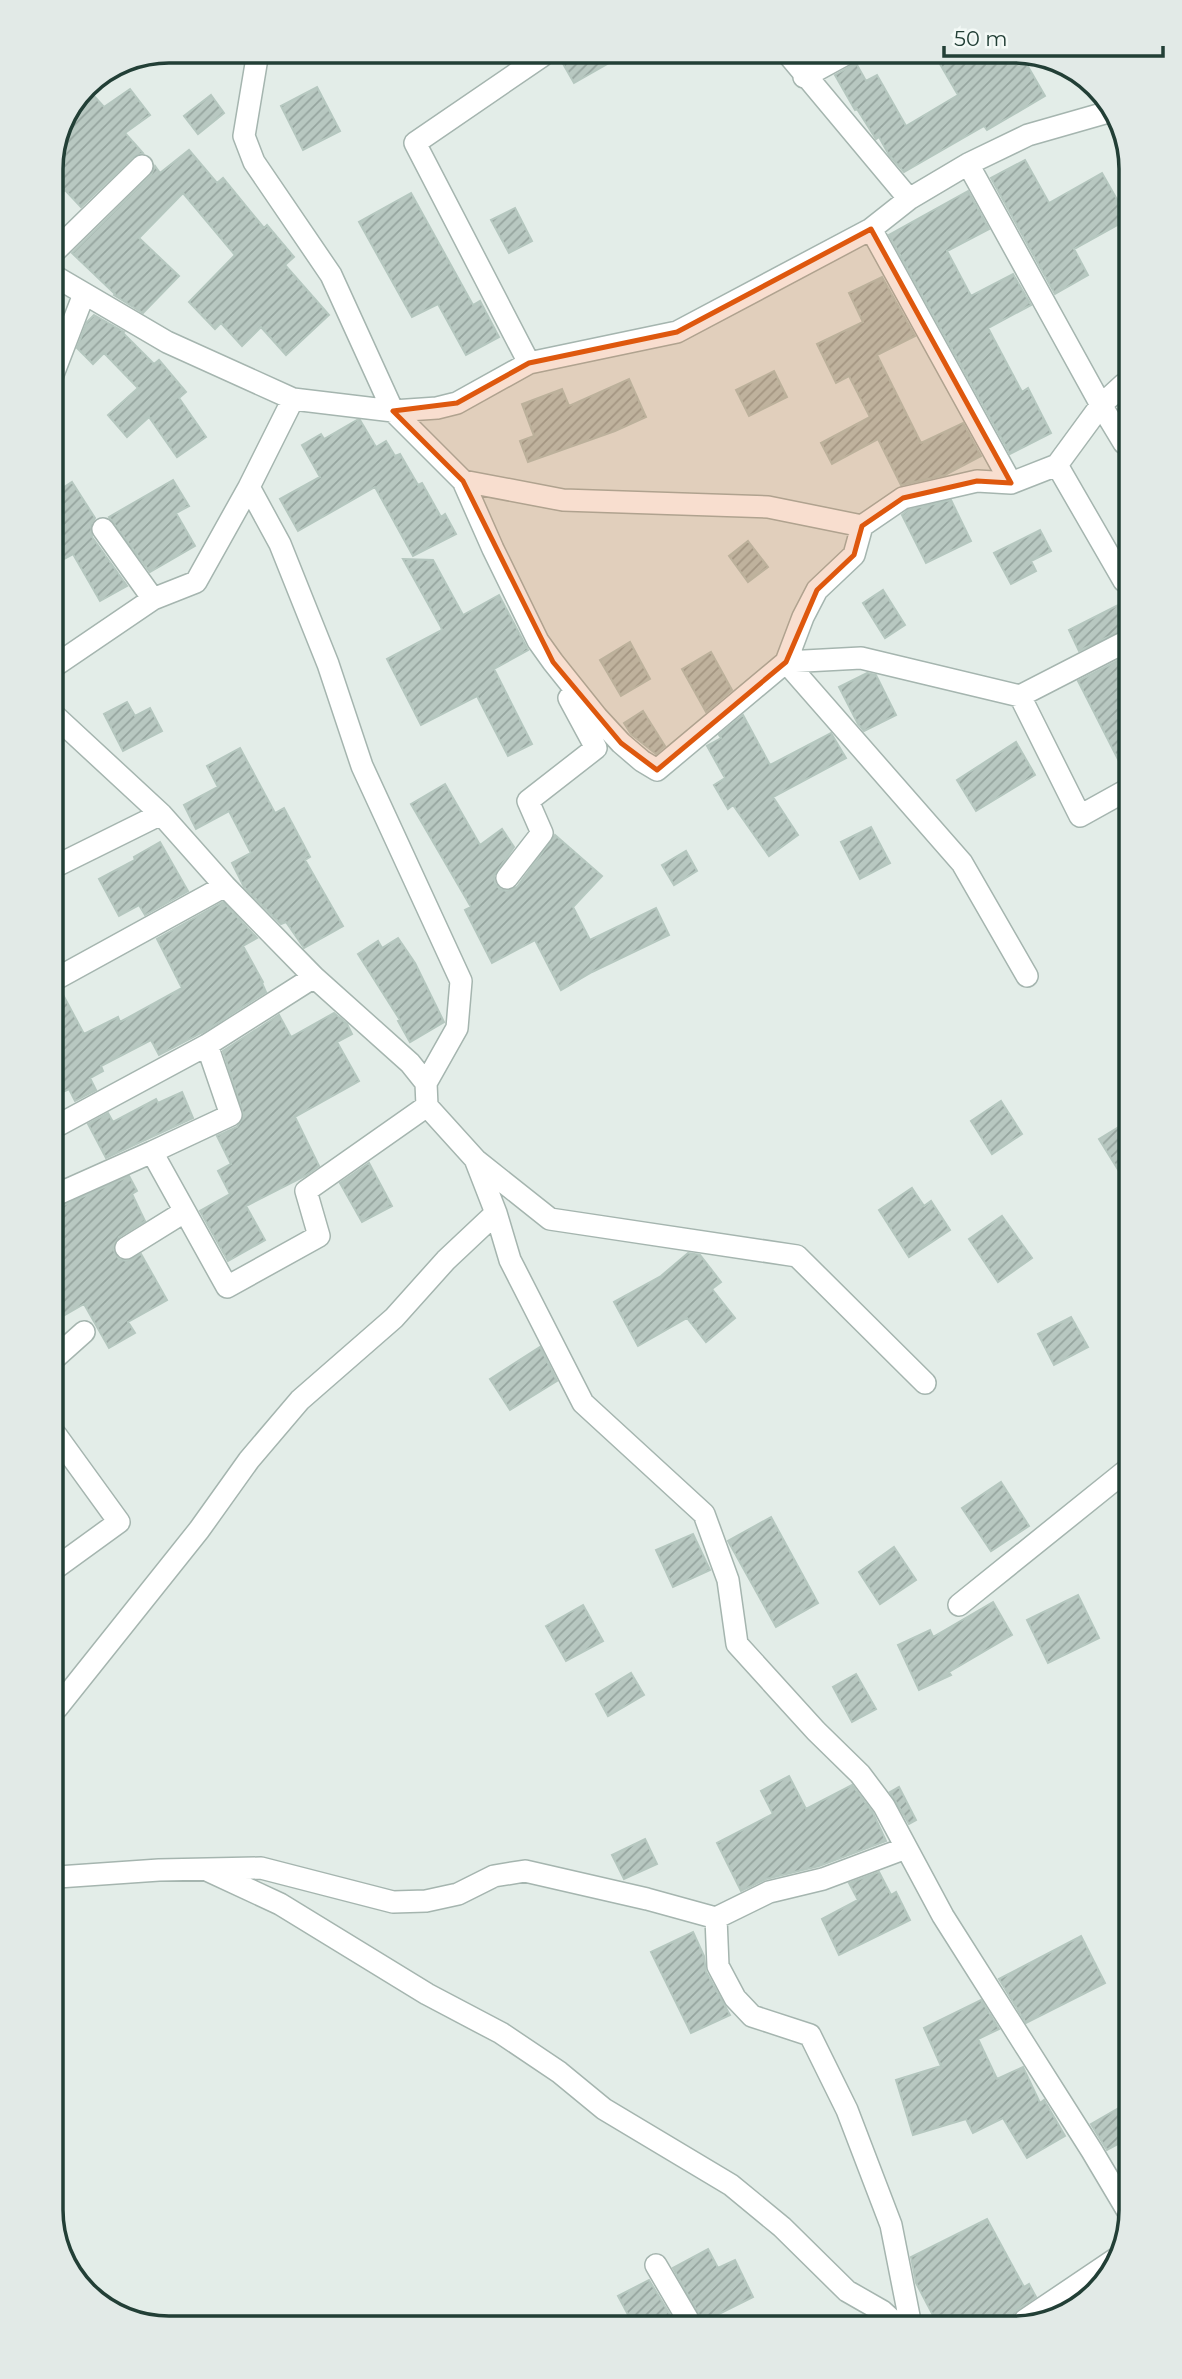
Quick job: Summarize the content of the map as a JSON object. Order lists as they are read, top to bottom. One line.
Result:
{"scale_bar":"50 m"}
